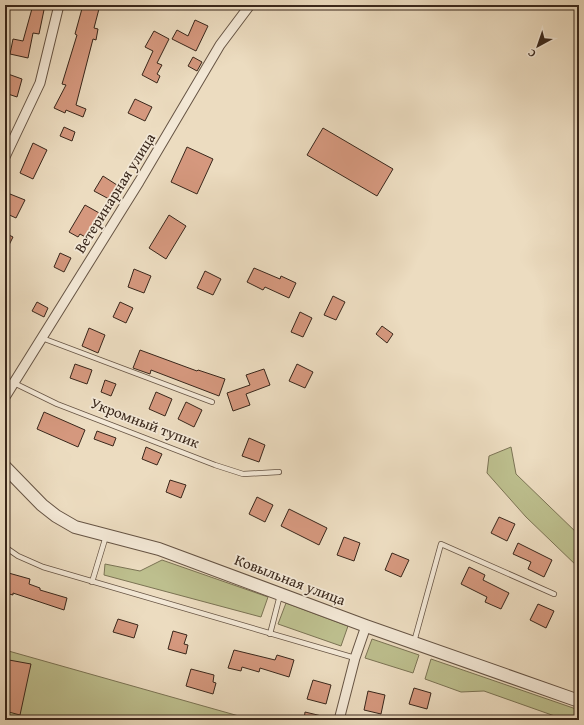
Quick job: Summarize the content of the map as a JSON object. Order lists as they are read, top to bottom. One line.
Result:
{"streets":{"street":["Ветеринарная улица","Ковыльная улица"],"lane":["Укромный тупик"]},"crossings":[["Ветеринарная улица","Укромный тупик"]],"north":"bottom left"}
